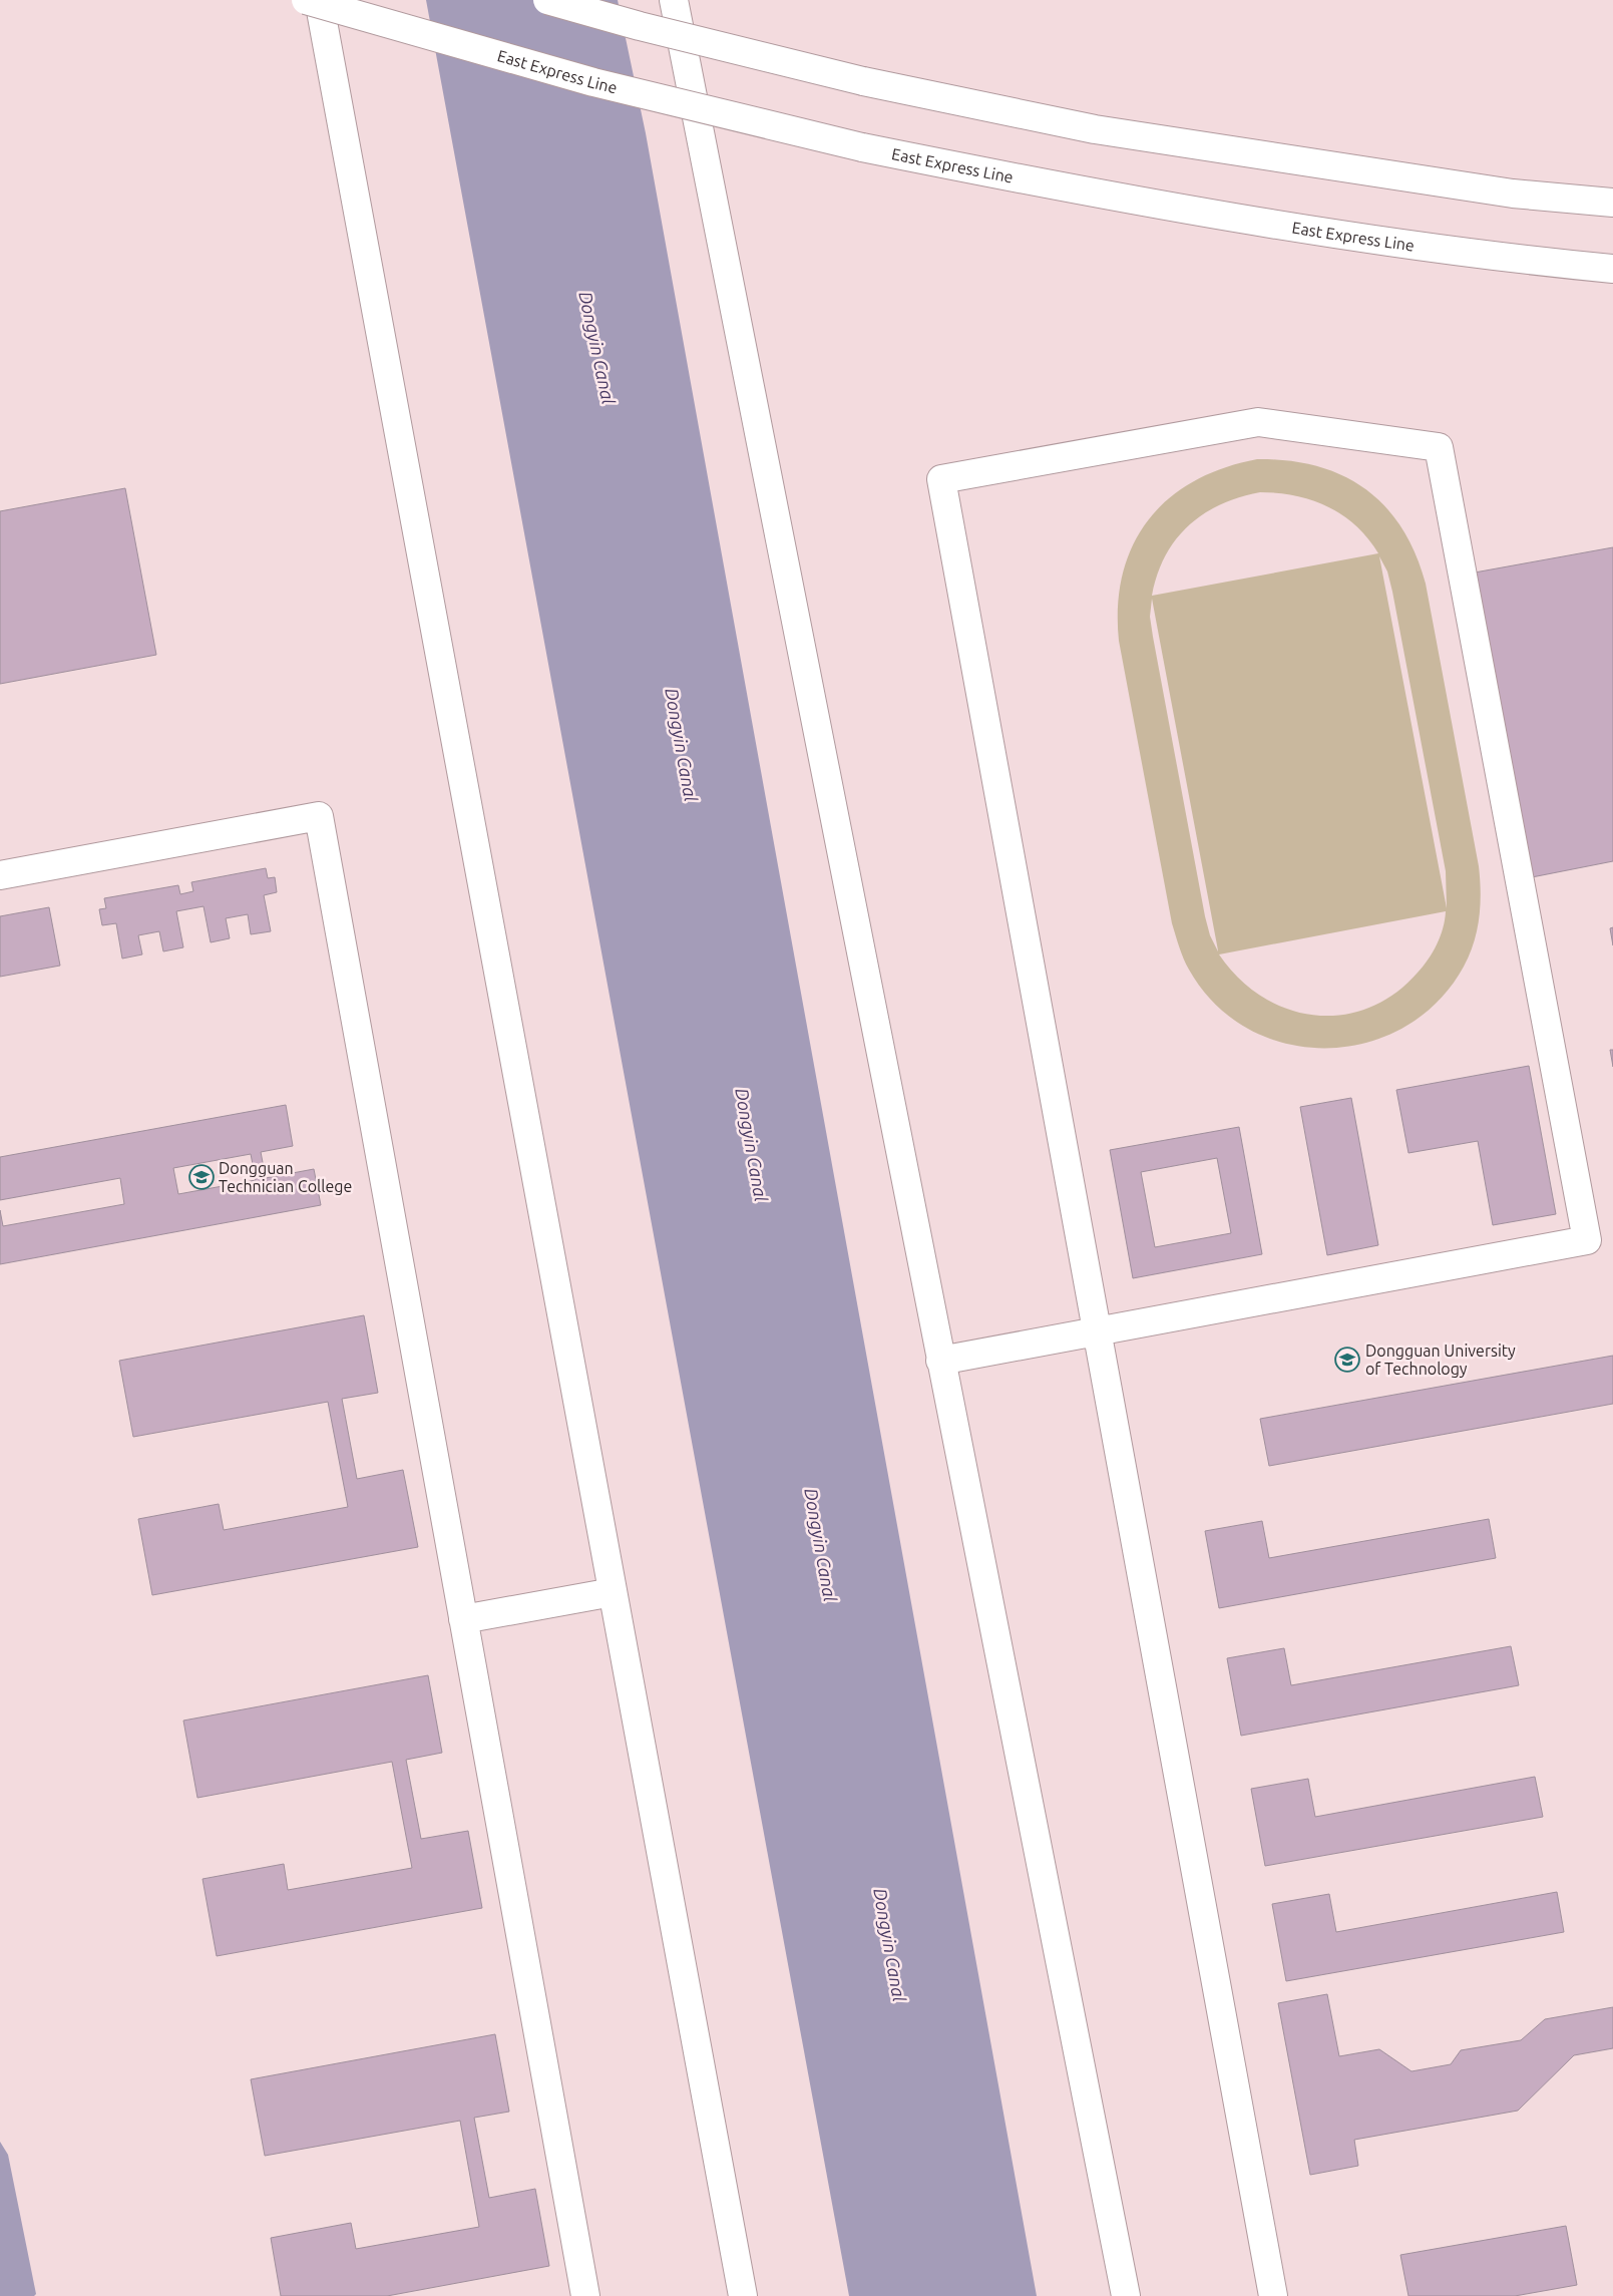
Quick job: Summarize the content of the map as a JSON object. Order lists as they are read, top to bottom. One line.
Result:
{"streets":{"main road":["East Express Line"]},"water":["Dongyin Canal"],"places":{"school or university":["Dongguan Technician College","Dongguan University of Technology"]}}
